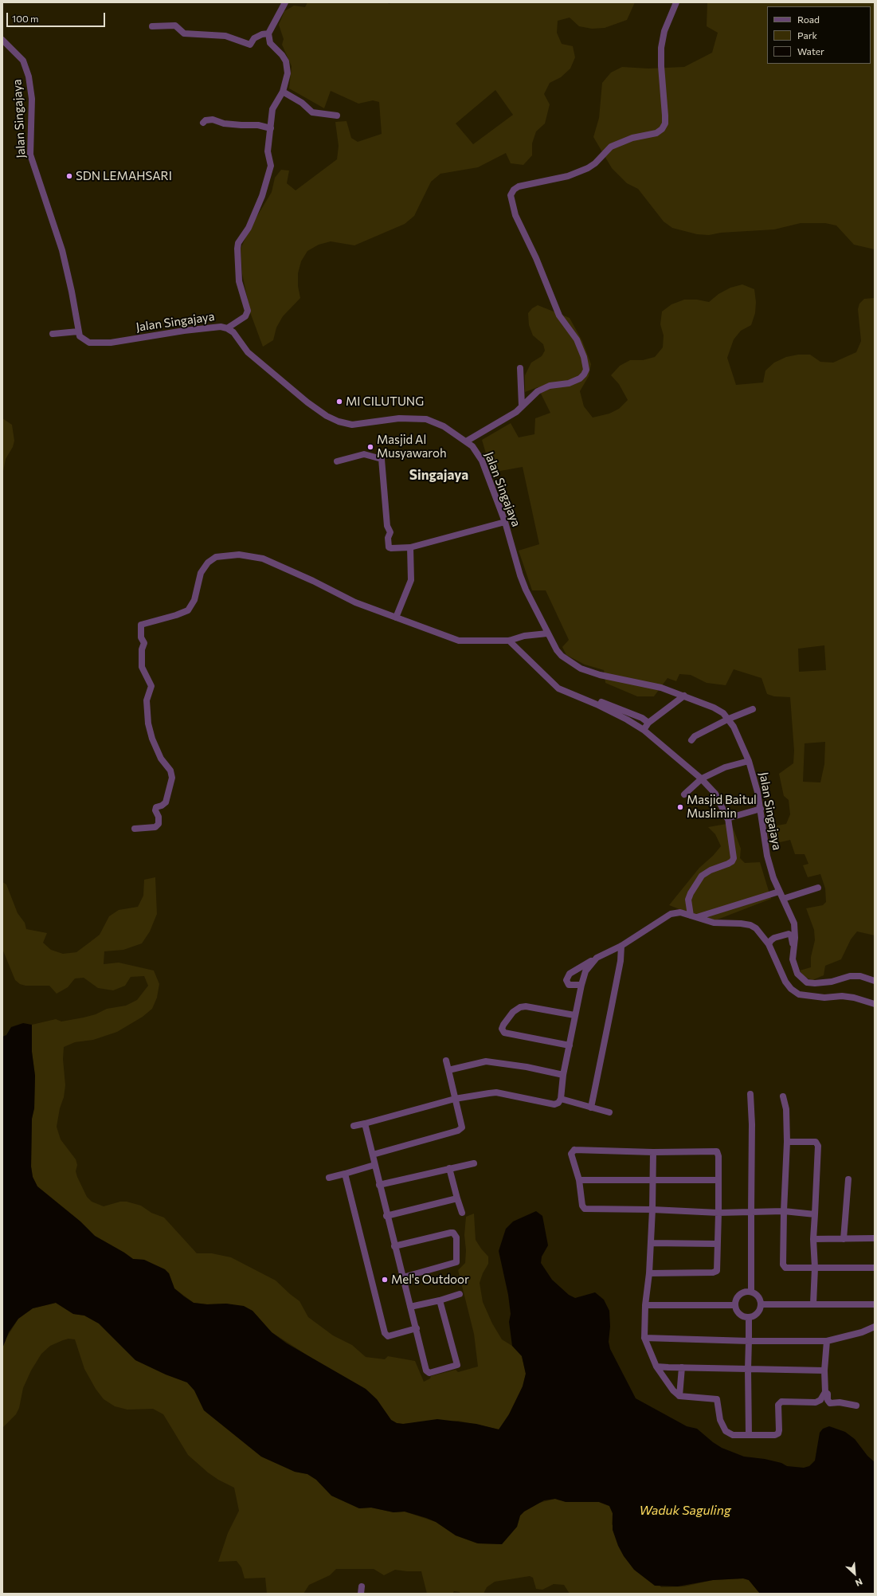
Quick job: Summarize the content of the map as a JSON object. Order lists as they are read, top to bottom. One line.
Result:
{"streets":{"street":["Jalan Singajaya"]},"districts":["Singajaya"],"water":["Waduk Saguling"],"places":["SDN LEMAHSARI","MI CILUTUNG","Masjid Al Musyawaroh","Masjid Baitul Muslimin","Mel's Outdoor"],"legend":["Road","Park","Water"],"scale_bar":"100 m","north":"bottom right"}
